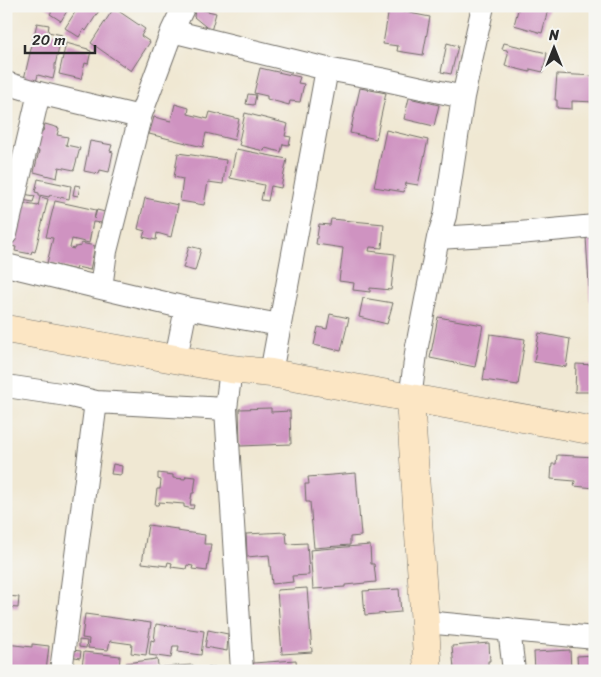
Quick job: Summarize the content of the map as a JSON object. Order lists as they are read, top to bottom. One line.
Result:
{"scale_bar":"20 m","north":"top"}
